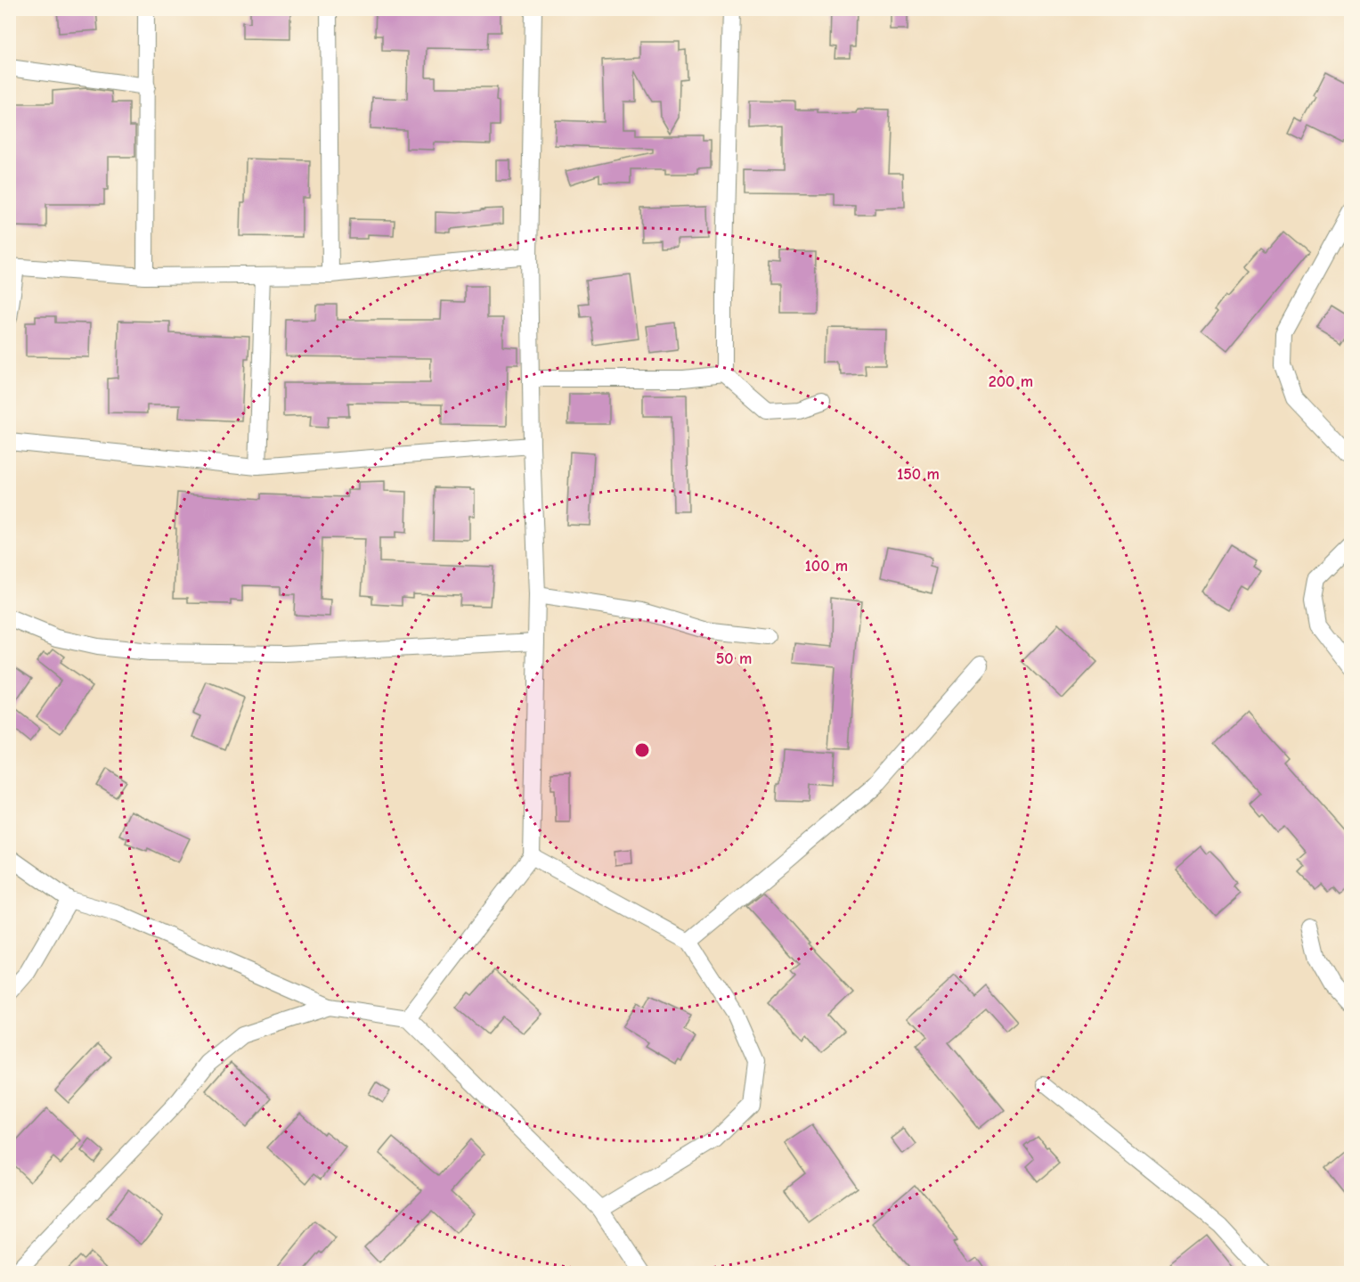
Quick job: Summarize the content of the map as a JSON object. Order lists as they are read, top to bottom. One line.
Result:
{"rings":["200 m","150 m","100 m","50 m"]}
